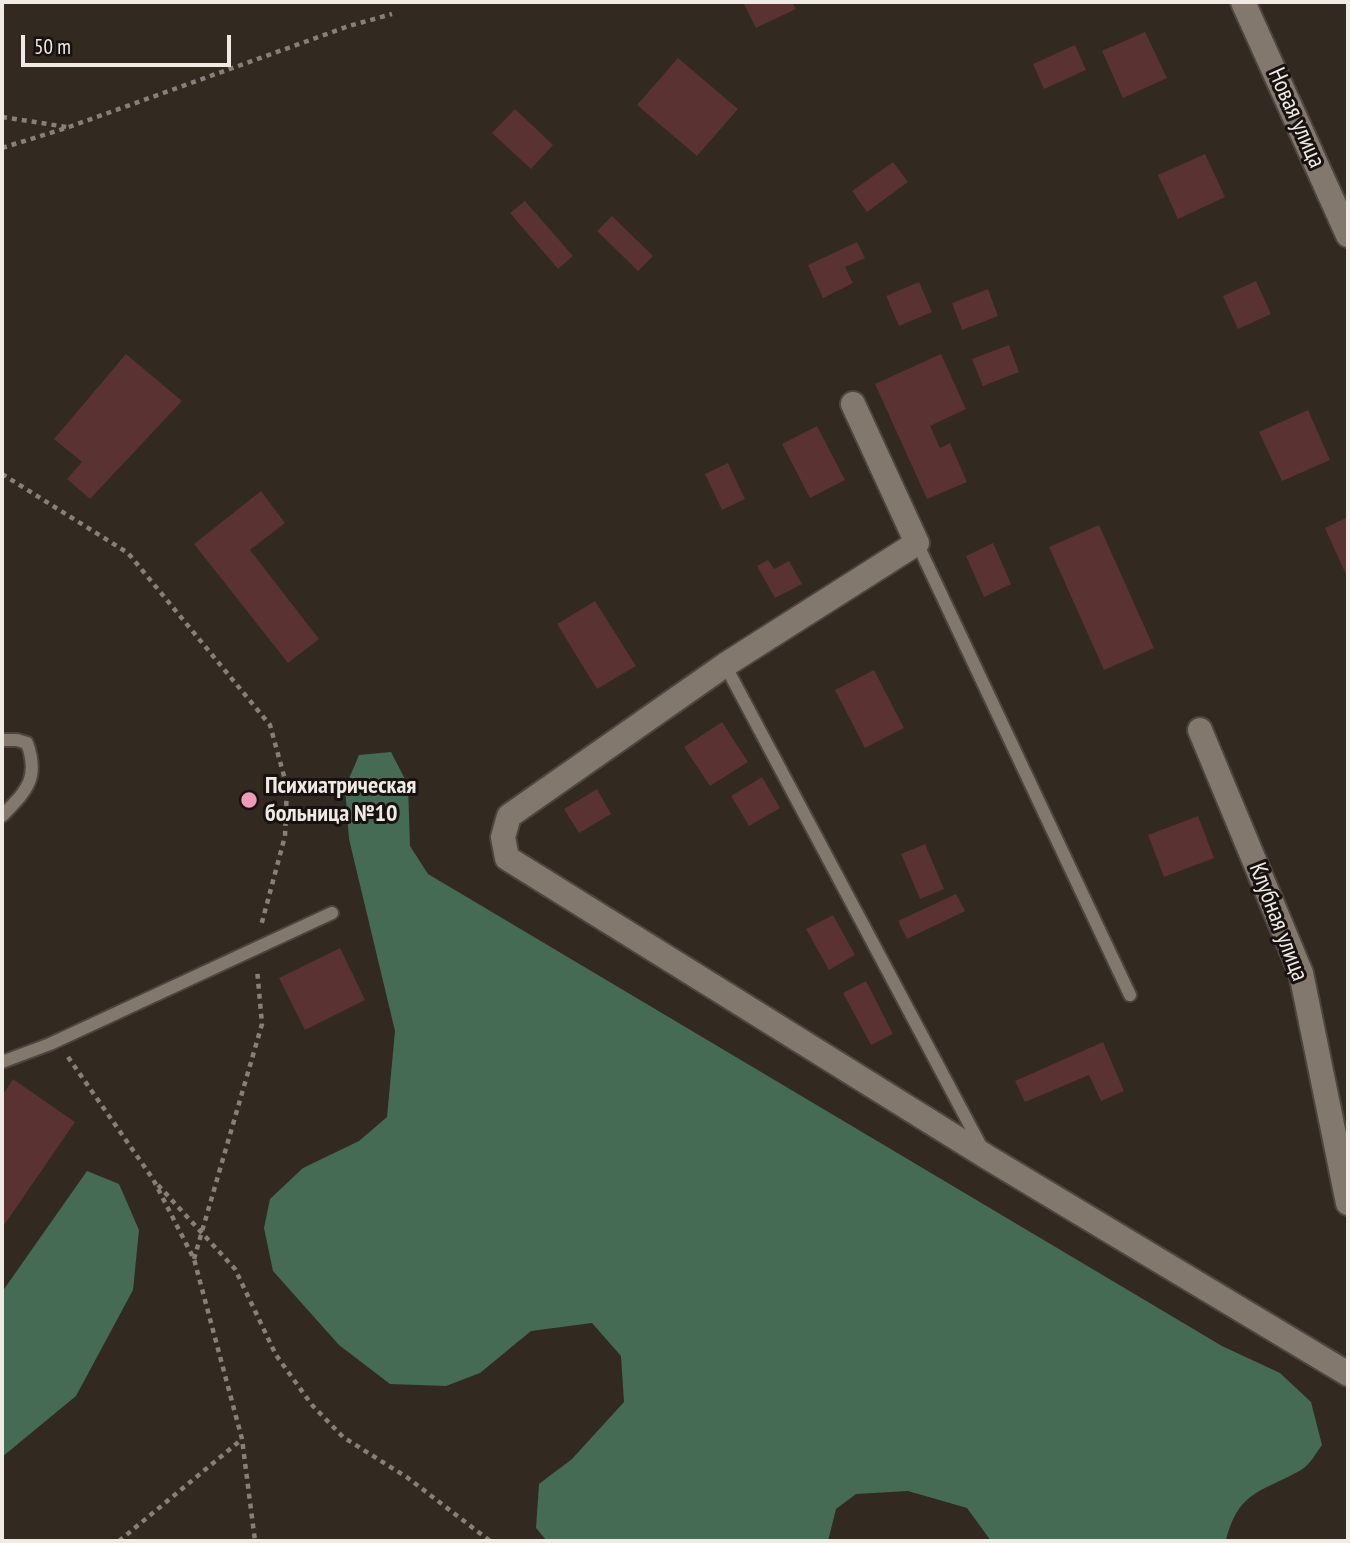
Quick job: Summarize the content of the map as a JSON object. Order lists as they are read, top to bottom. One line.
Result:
{"streets":{"street":["Новая улица","Клубная улица"]},"places":["Психиатрическая больница №10"],"scale_bar":"50 m"}
